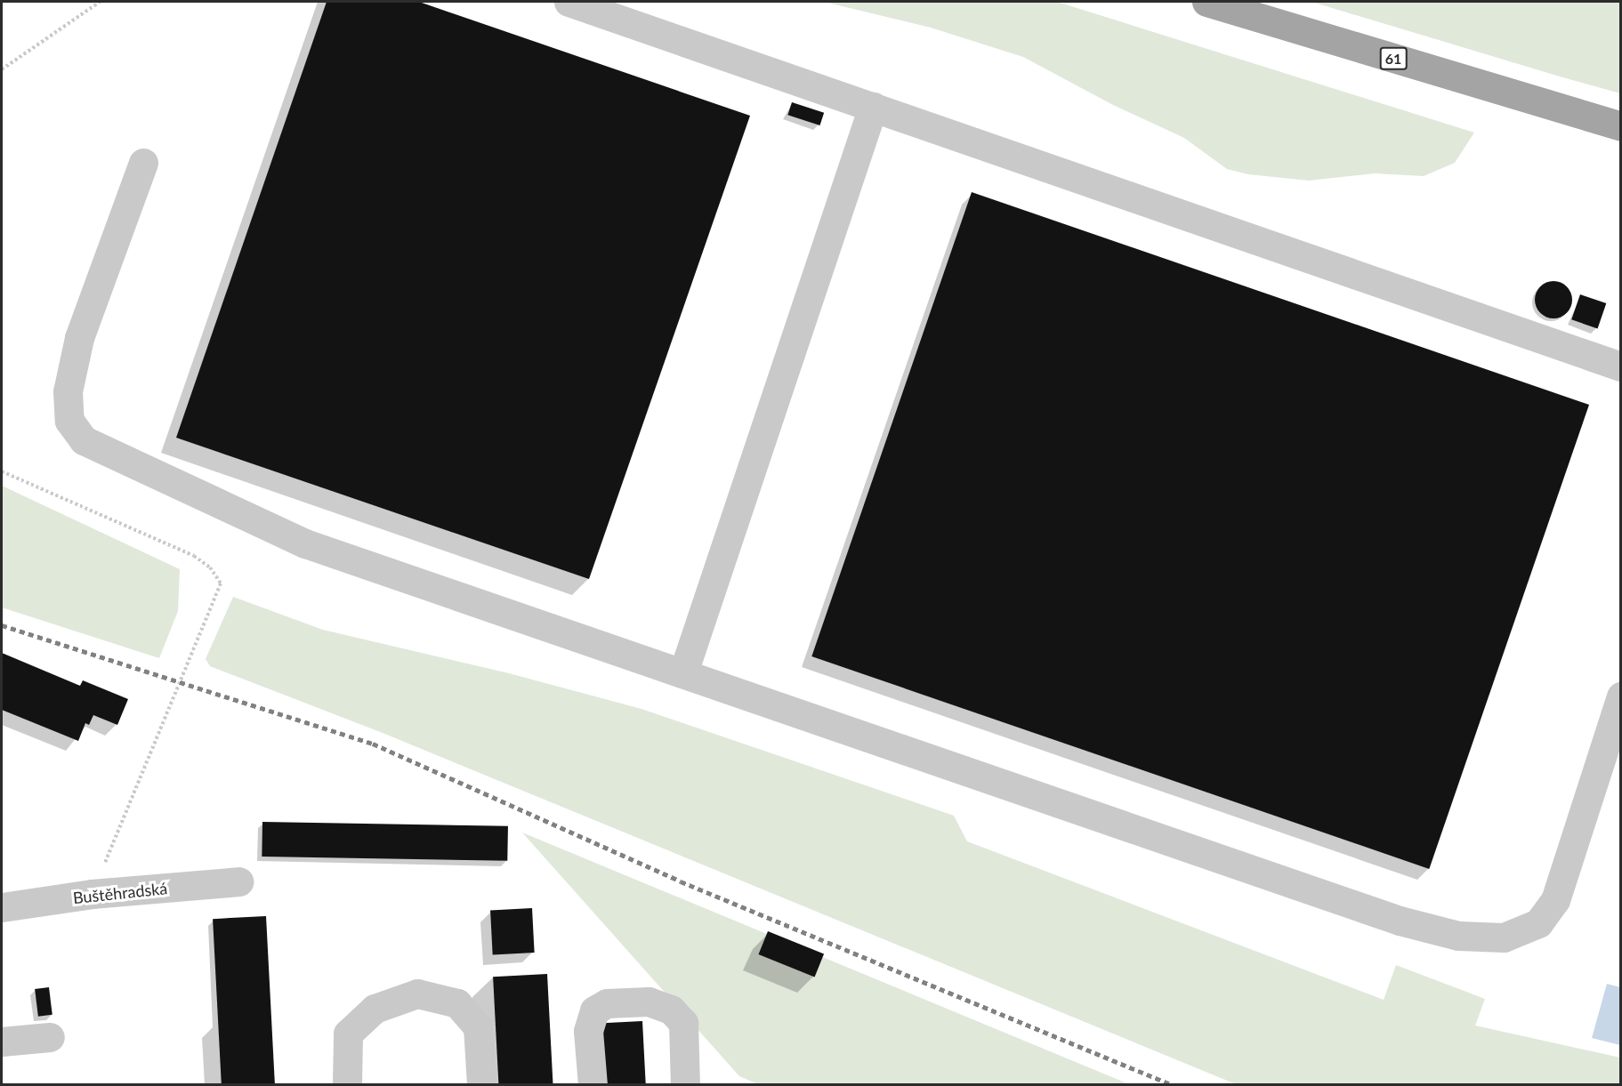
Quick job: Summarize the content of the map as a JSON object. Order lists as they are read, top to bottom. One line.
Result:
{"streets":{"main road":["61"],"street":["Buštěhradská"]}}
